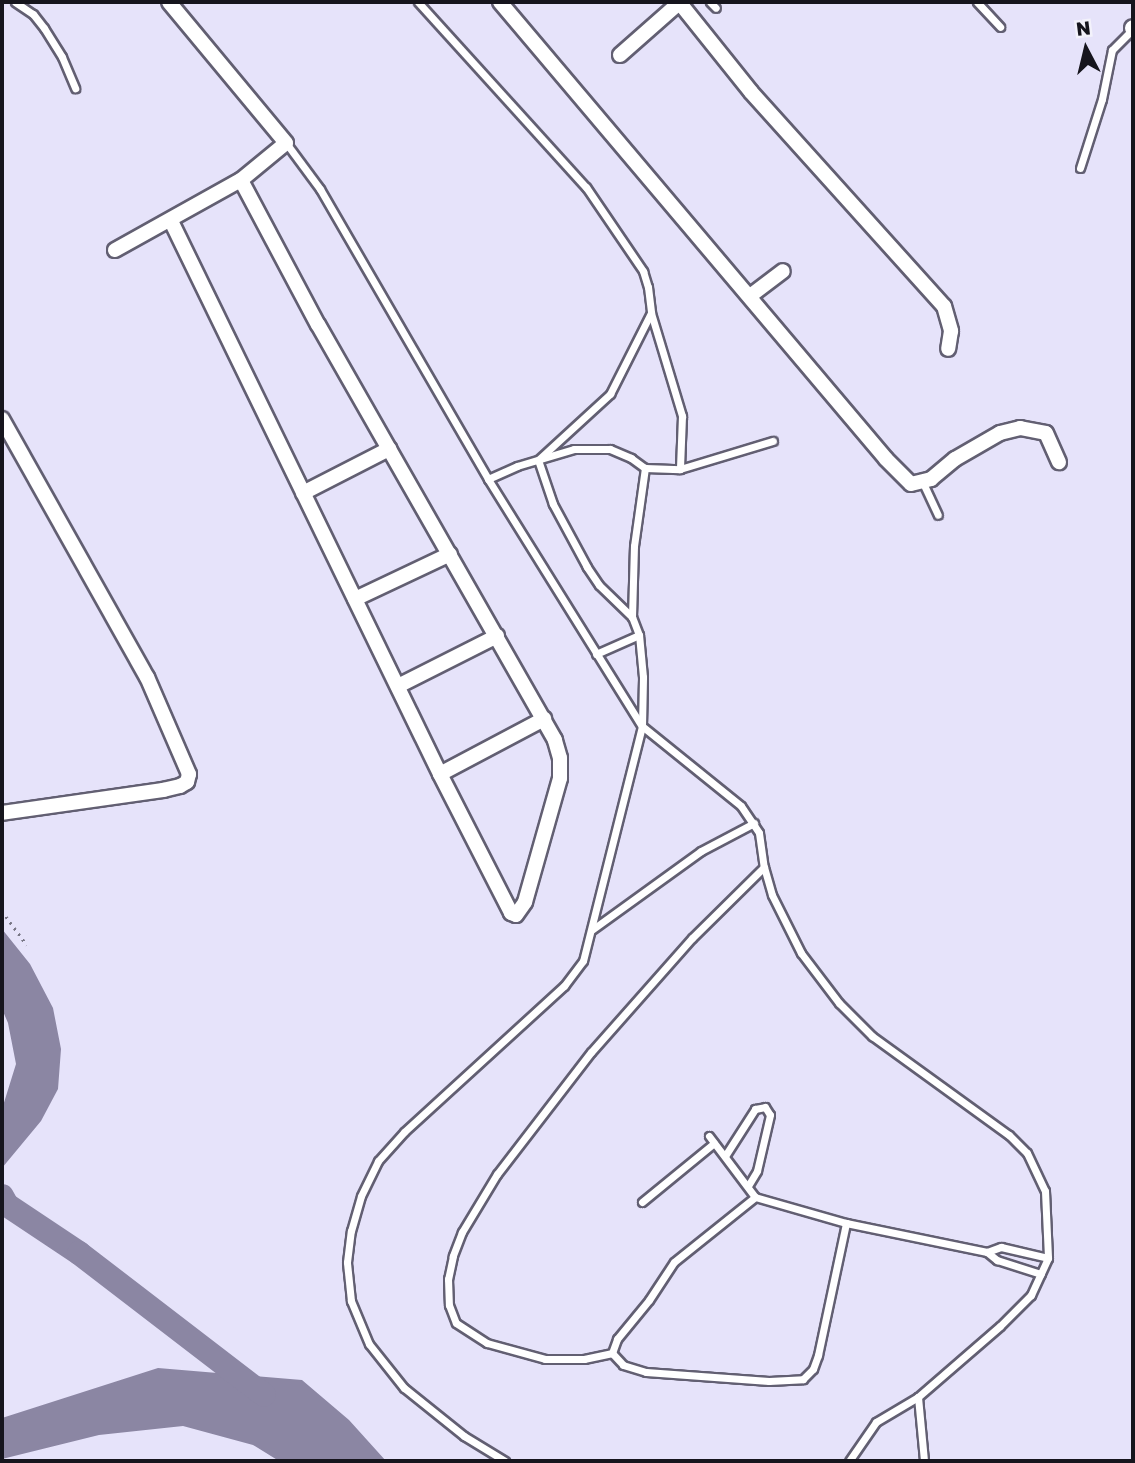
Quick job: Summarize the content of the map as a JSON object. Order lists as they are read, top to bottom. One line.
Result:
{"north":"top"}
